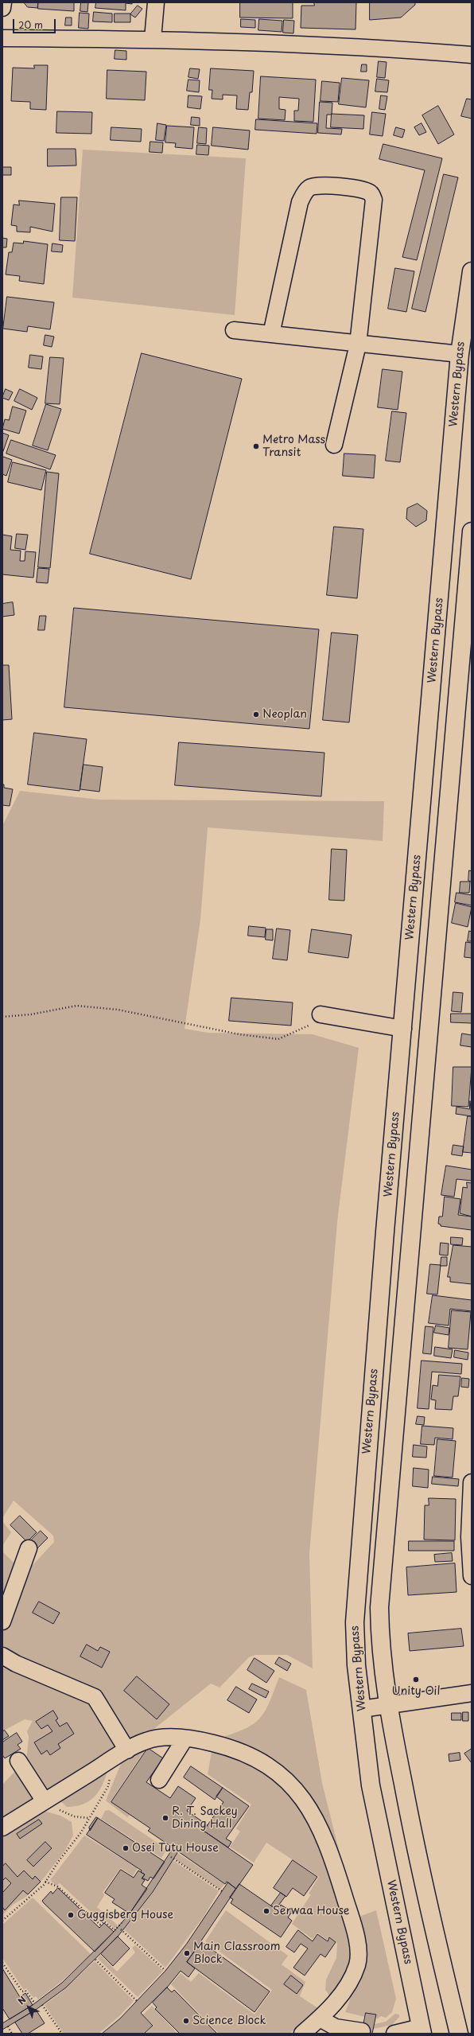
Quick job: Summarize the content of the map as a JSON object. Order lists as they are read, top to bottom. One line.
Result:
{"streets":{"highway":["Western Bypass"]},"places":["Metro Mass Transit","Neoplan","Unity Oil","R. T. Sackey Dining Hall","Osei Tutu House","Serwaa House","Guggisberg House","Main Classroom Block","Science Block"],"scale_bar":"20 m","north":"top left"}
